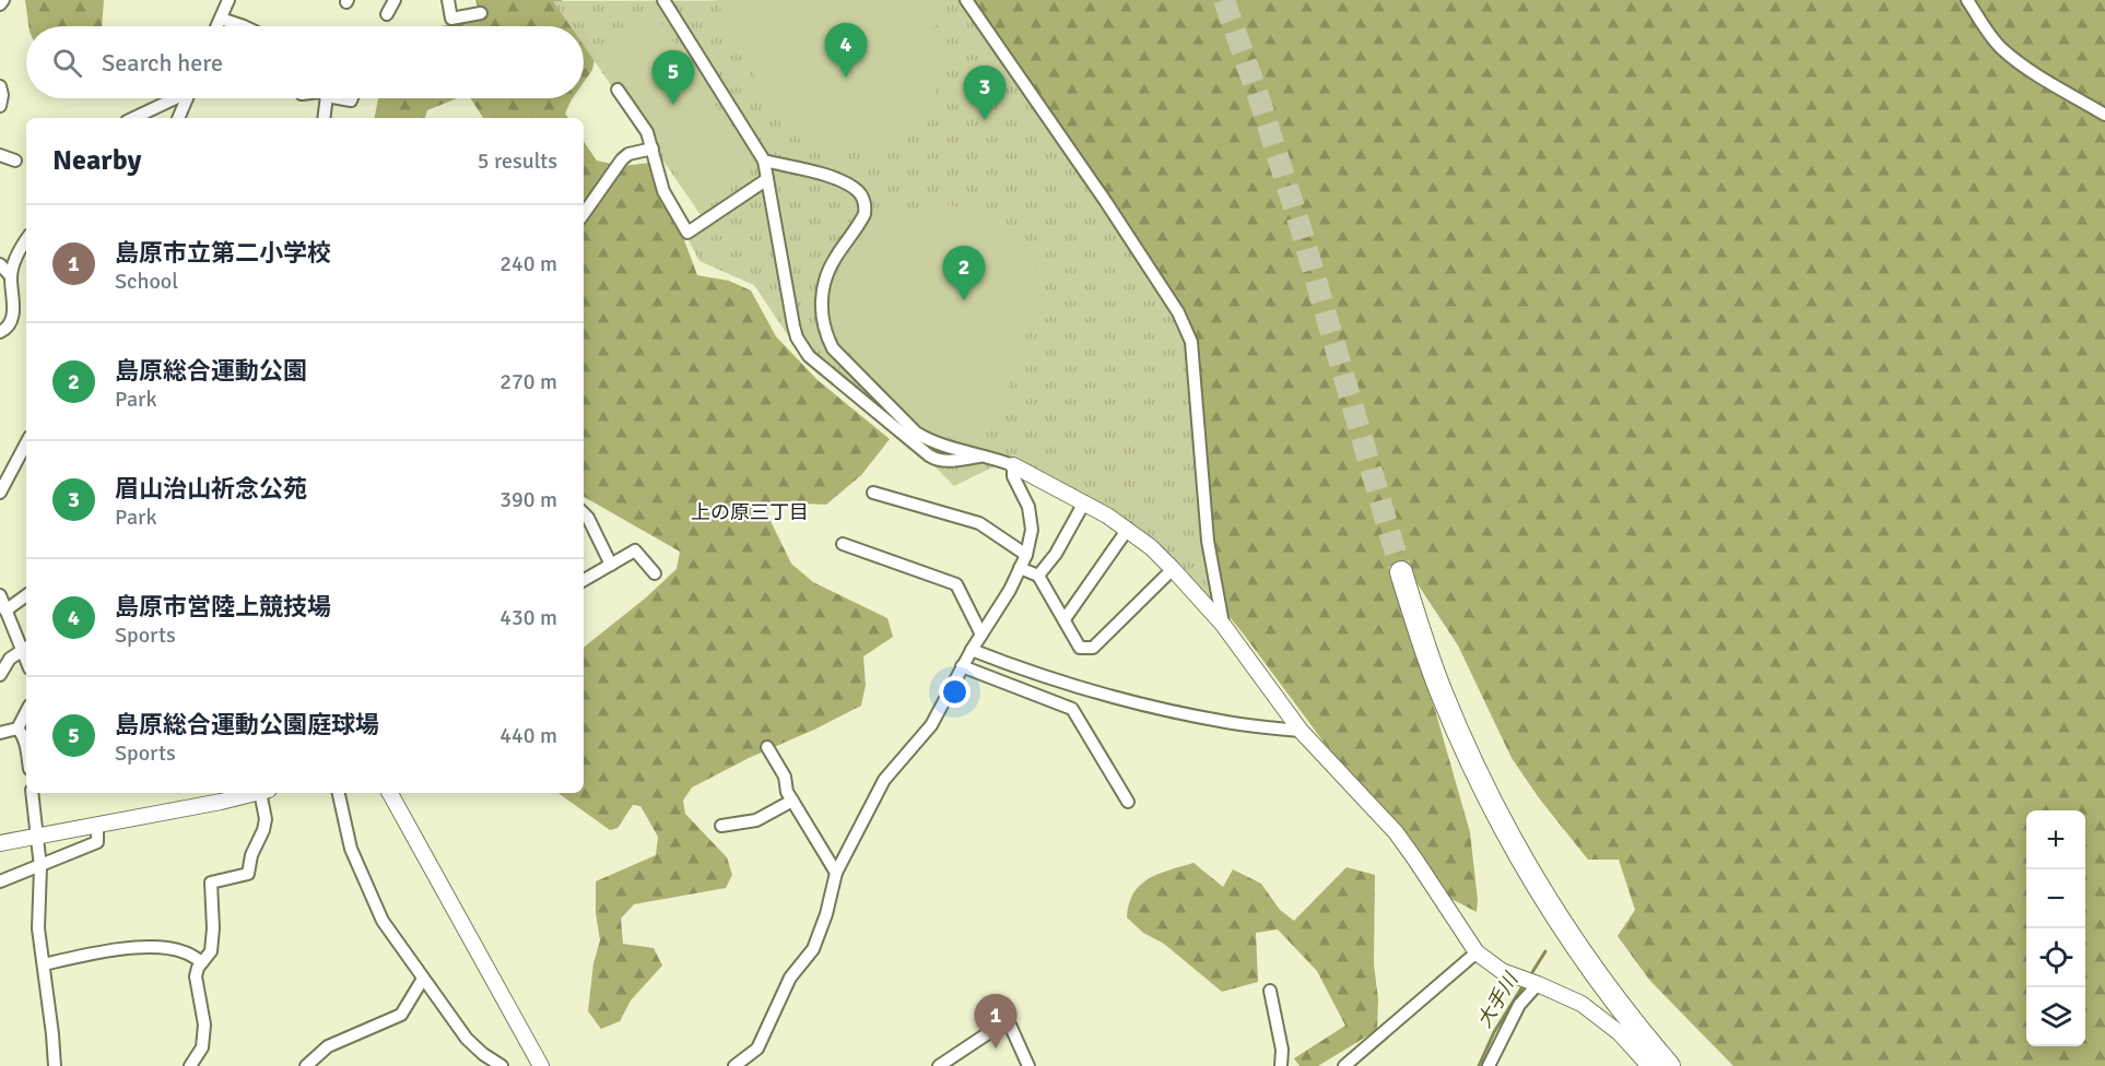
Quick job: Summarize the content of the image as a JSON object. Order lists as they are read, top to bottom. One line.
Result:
{"districts":["上の原三丁目"],"water":["大手川"],"page":{"pins":["4","5","3","2","1"],"search":"Search here","heading":["Nearby","5 results"],"list":[{"mark":"1","name":"島原市立第二小学校","note":"School","value":"240 m"},{"mark":"2","name":"島原総合運動公園","note":"Park","value":"270 m"},{"mark":"3","name":"眉山治山祈念公苑","note":"Park","value":"390 m"},{"mark":"4","name":"島原市営陸上競技場","note":"Sports","value":"430 m"},{"mark":"5","name":"島原総合運動公園庭球場","note":"Sports","value":"440 m"}],"map_buttons":["+","−"]}}
